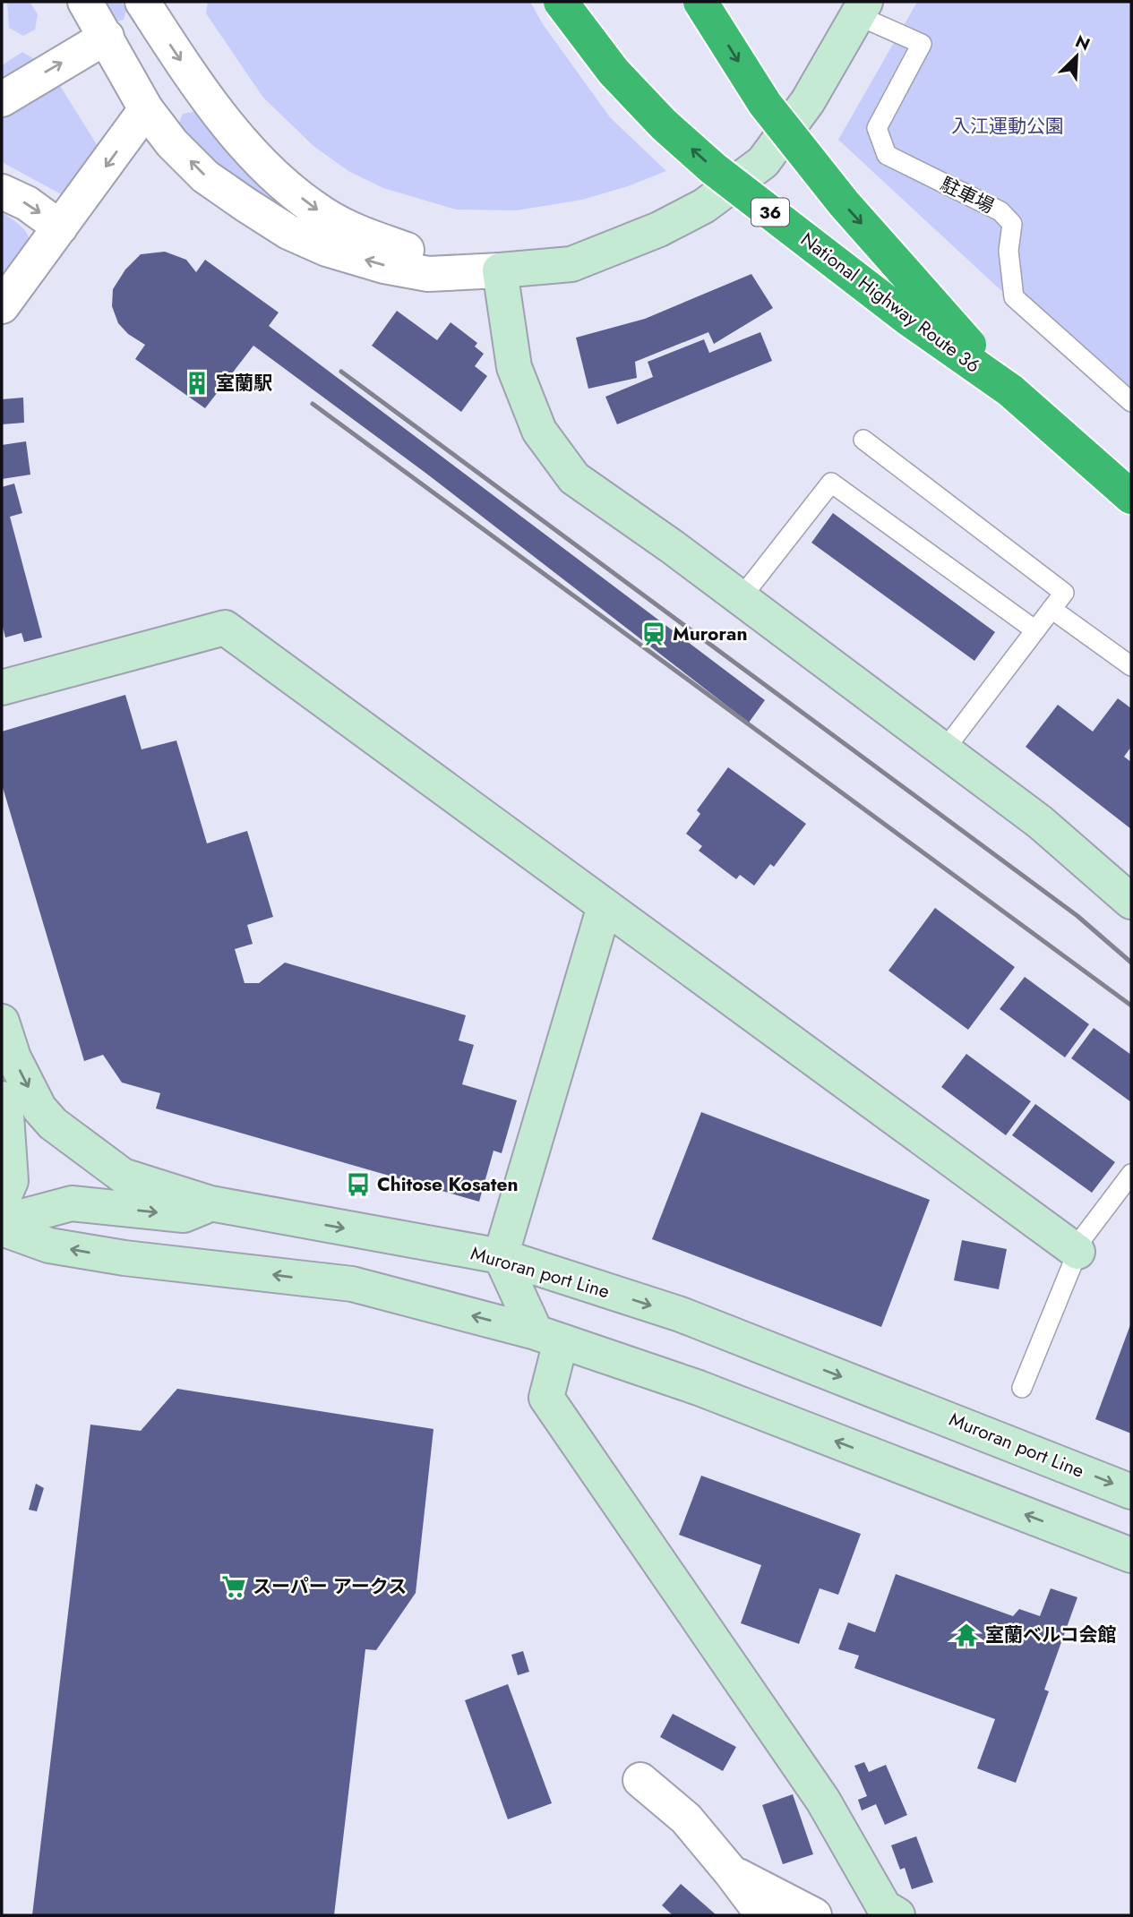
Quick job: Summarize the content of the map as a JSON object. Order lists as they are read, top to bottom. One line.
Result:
{"streets":{"highway":["36","National Highway Route 36"],"street":["Muroran port Line"],"lane":["駐車場"]},"parks":["入江運動公園"],"places":{"building":["室蘭駅"],"station":["Muroran"],"bus stop":["Chitose Kosaten"],"supermarket":["スーパー アークス"],"temple":["室蘭ベルコ会館"]},"north":"top right"}
